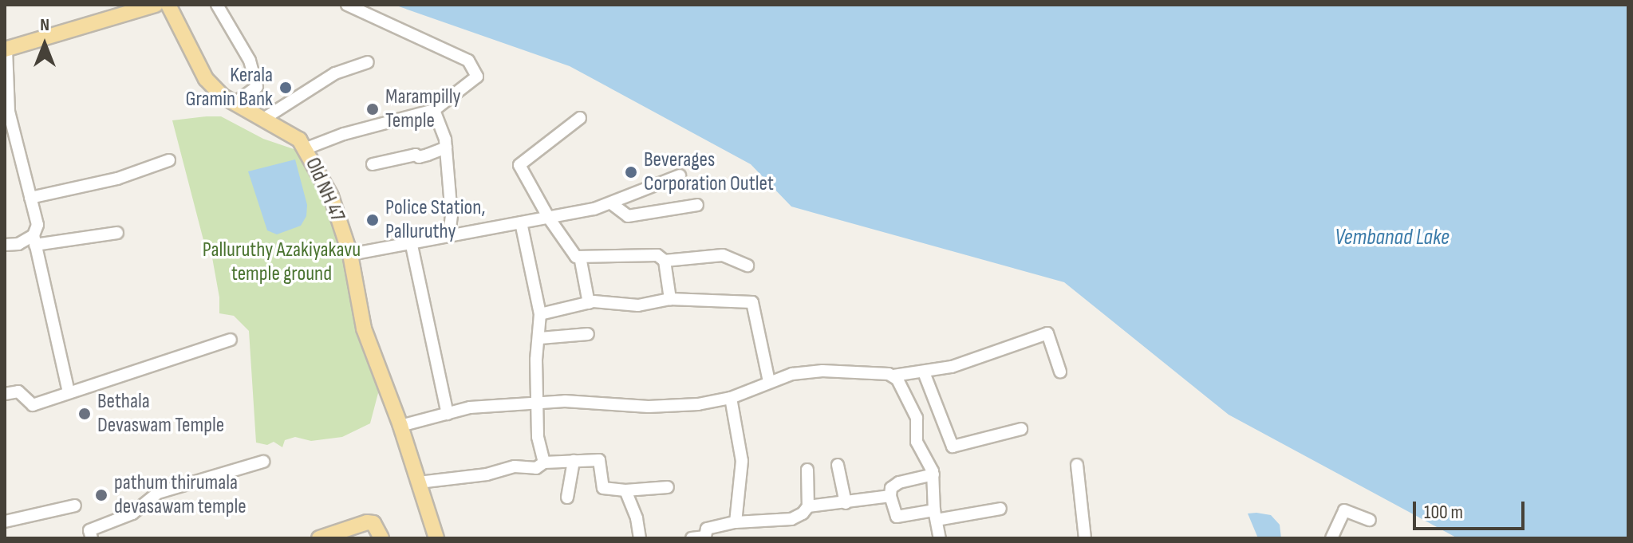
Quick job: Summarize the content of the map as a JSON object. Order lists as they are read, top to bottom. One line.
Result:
{"streets":{"main road":["Old NH 47"]},"water":["Vembanad Lake"],"parks":["Palluruthy Azakiyakavu temple ground"],"places":["Kerala Gramin Bank","Marampilly Temple","Beverages Corporation Outlet","Police Station, Palluruthy","Bethala Devaswam Temple","pathum thirumala devasawam temple"],"scale_bar":"100 m","north":"top"}
